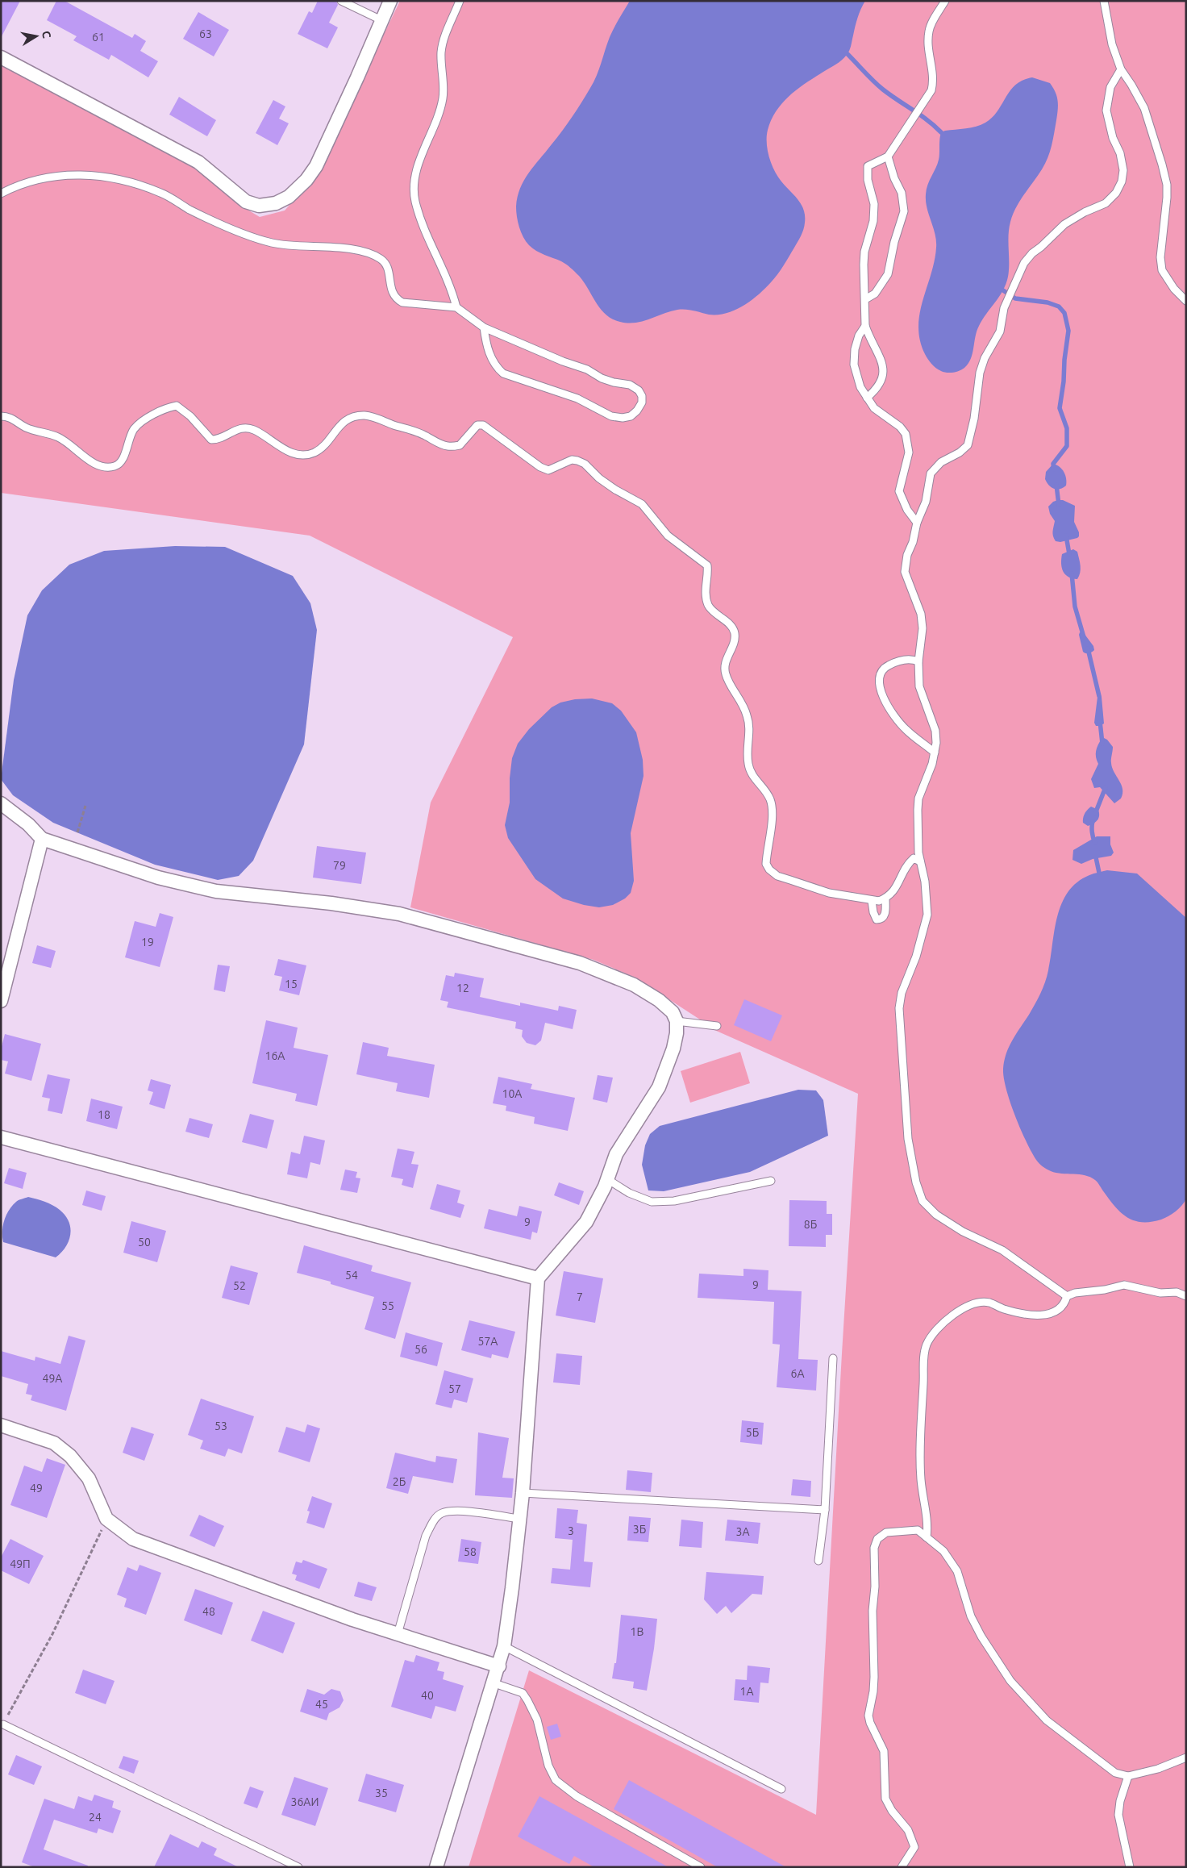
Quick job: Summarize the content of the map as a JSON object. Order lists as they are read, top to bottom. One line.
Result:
{"house_numbers":["63","61","79","19","15","12","16А","10А","18","9","8Б","50","54","9","52","7","55","57А","56","6А","49А","57","53","5Б","2Б","49","3Б","3","3А","58","49П","48","1В","1А","40","45","35","36АИ","24"],"north":"right"}
